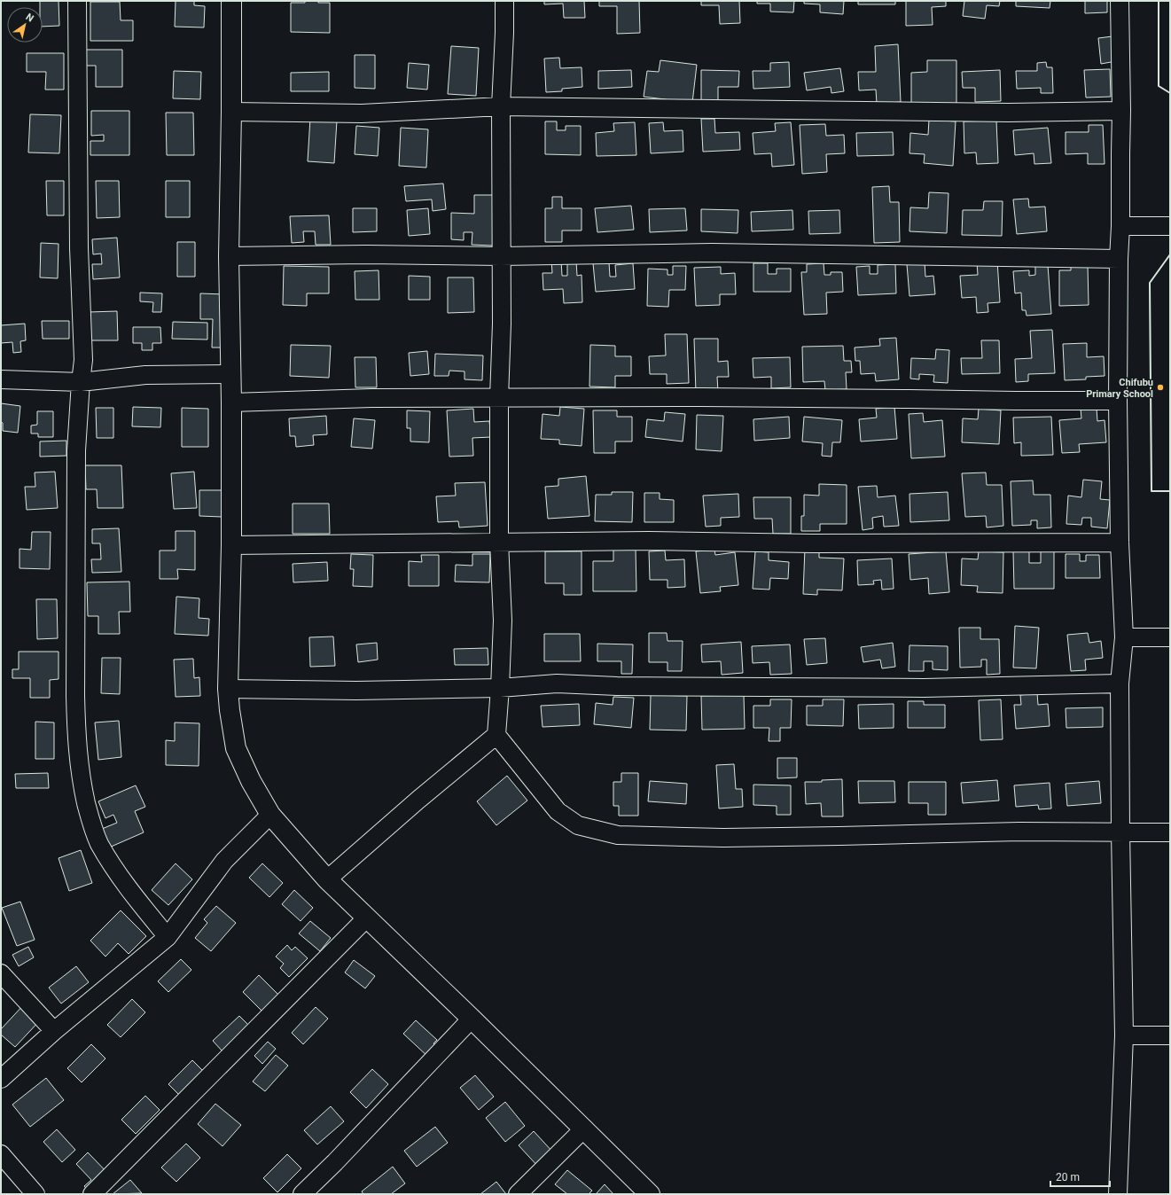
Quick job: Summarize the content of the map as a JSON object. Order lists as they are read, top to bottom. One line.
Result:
{"places":["Chifubu Primary School"],"scale_bar":"20 m","north":"top right"}
